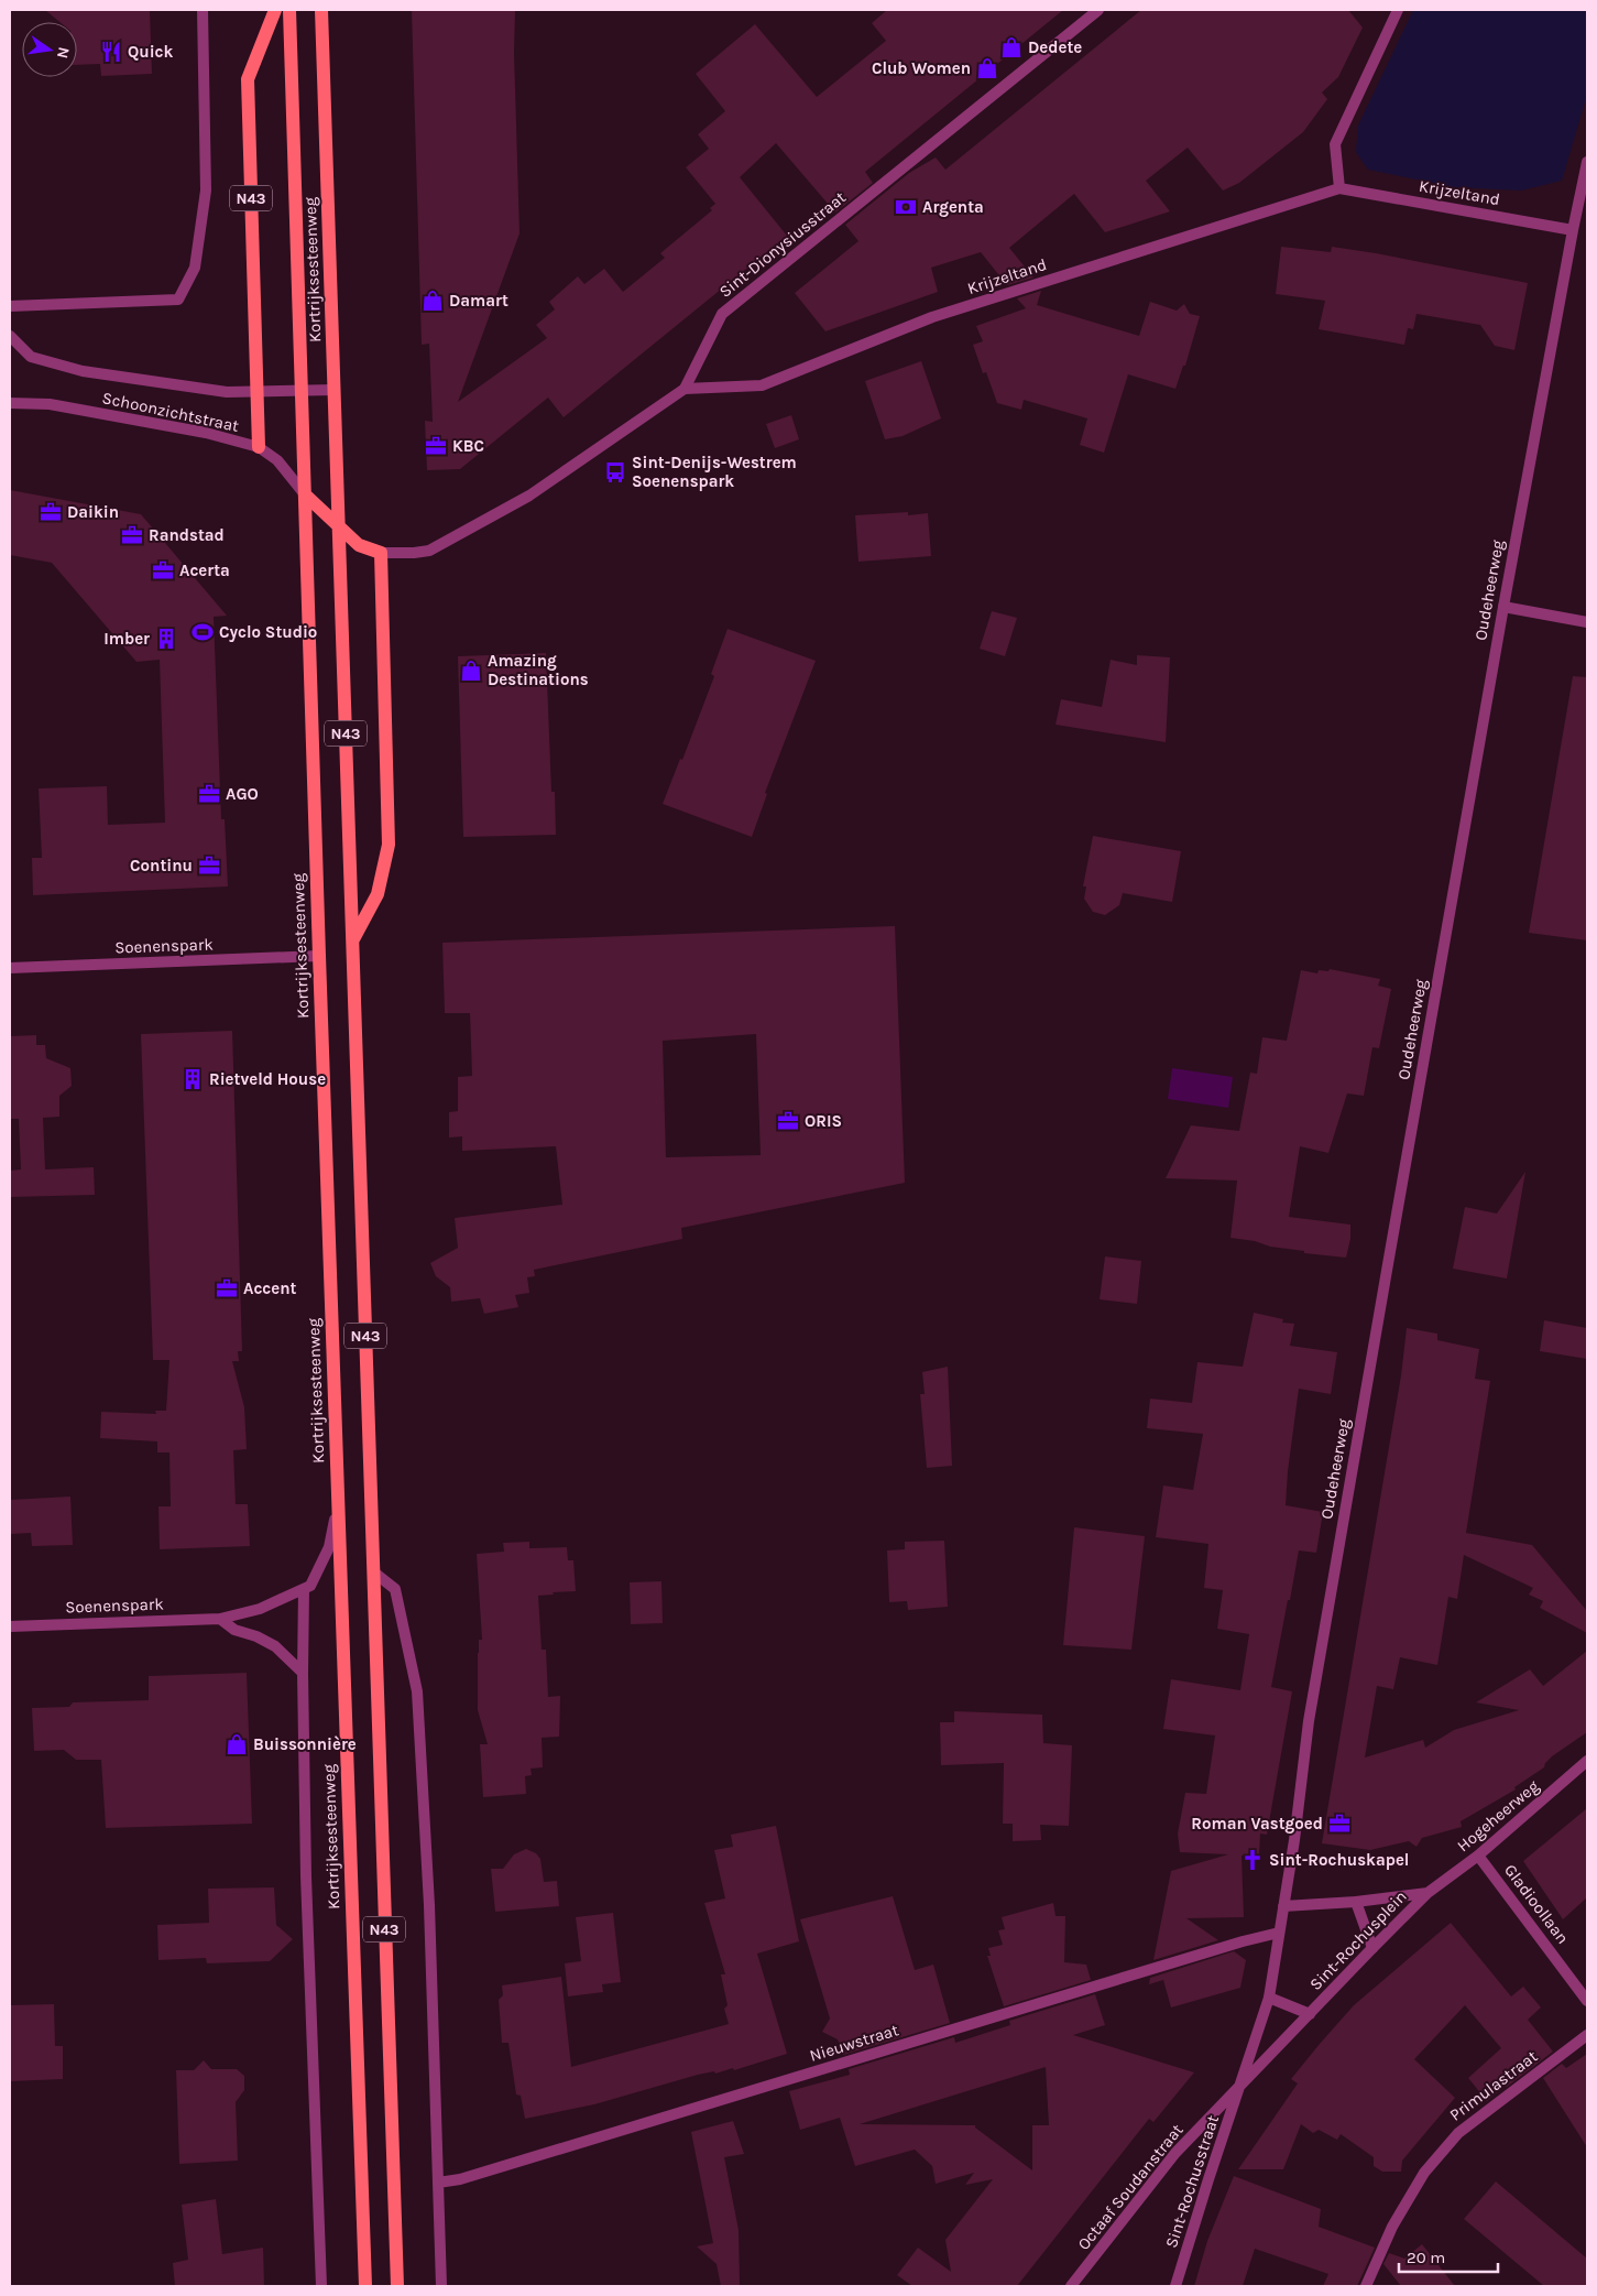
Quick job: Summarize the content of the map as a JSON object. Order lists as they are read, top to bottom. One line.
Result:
{"streets":{"main road":["N43","Kortrijksesteenweg"],"street":["Krijzeltand","Sint-Dionysiusstraat","Schoonzichtstraat","Oudeheerweg","Soenenspark","Hogeheerweg","Gladioollaan","Sint-Rochusplein","Nieuwstraat","Primulastraat","Sint-Rochusstraat","Octaaf Soudanstraat"]},"crossings":[["Krijzeltand","Sint-Dionysiusstraat"],["Krijzeltand","Oudeheerweg"],["N43","Sint-Dionysiusstraat"],["N43","Kortrijksesteenweg"],["N43","Schoonzichtstraat"],["Kortrijksesteenweg","Schoonzichtstraat"],["Kortrijksesteenweg","Soenenspark"],["Oudeheerweg","Sint-Rochusplein"],["Hogeheerweg","Gladioollaan"],["Hogeheerweg","Sint-Rochusplein"],["Sint-Rochusplein","Sint-Rochusstraat"],["Sint-Rochusplein","Octaaf Soudanstraat"],["Sint-Rochusstraat","Octaaf Soudanstraat"]],"places":{"shop":["Dedete","Club Women","Damart","Amazing Destinations","Buissonnière"],"restaurant":["Quick"],"bank":["Argenta"],"office":["KBC","Daikin","Randstad","Acerta","AGO","Continu","ORIS","Accent","Roman Vastgoed"],"bus stop":["Sint-Denijs-Westrem Soenenspark"],"sports":["Cyclo Studio"],"building":["Imber","Rietveld House"],"church":["Sint-Rochuskapel"]},"scale_bar":"20 m","north":"right"}
